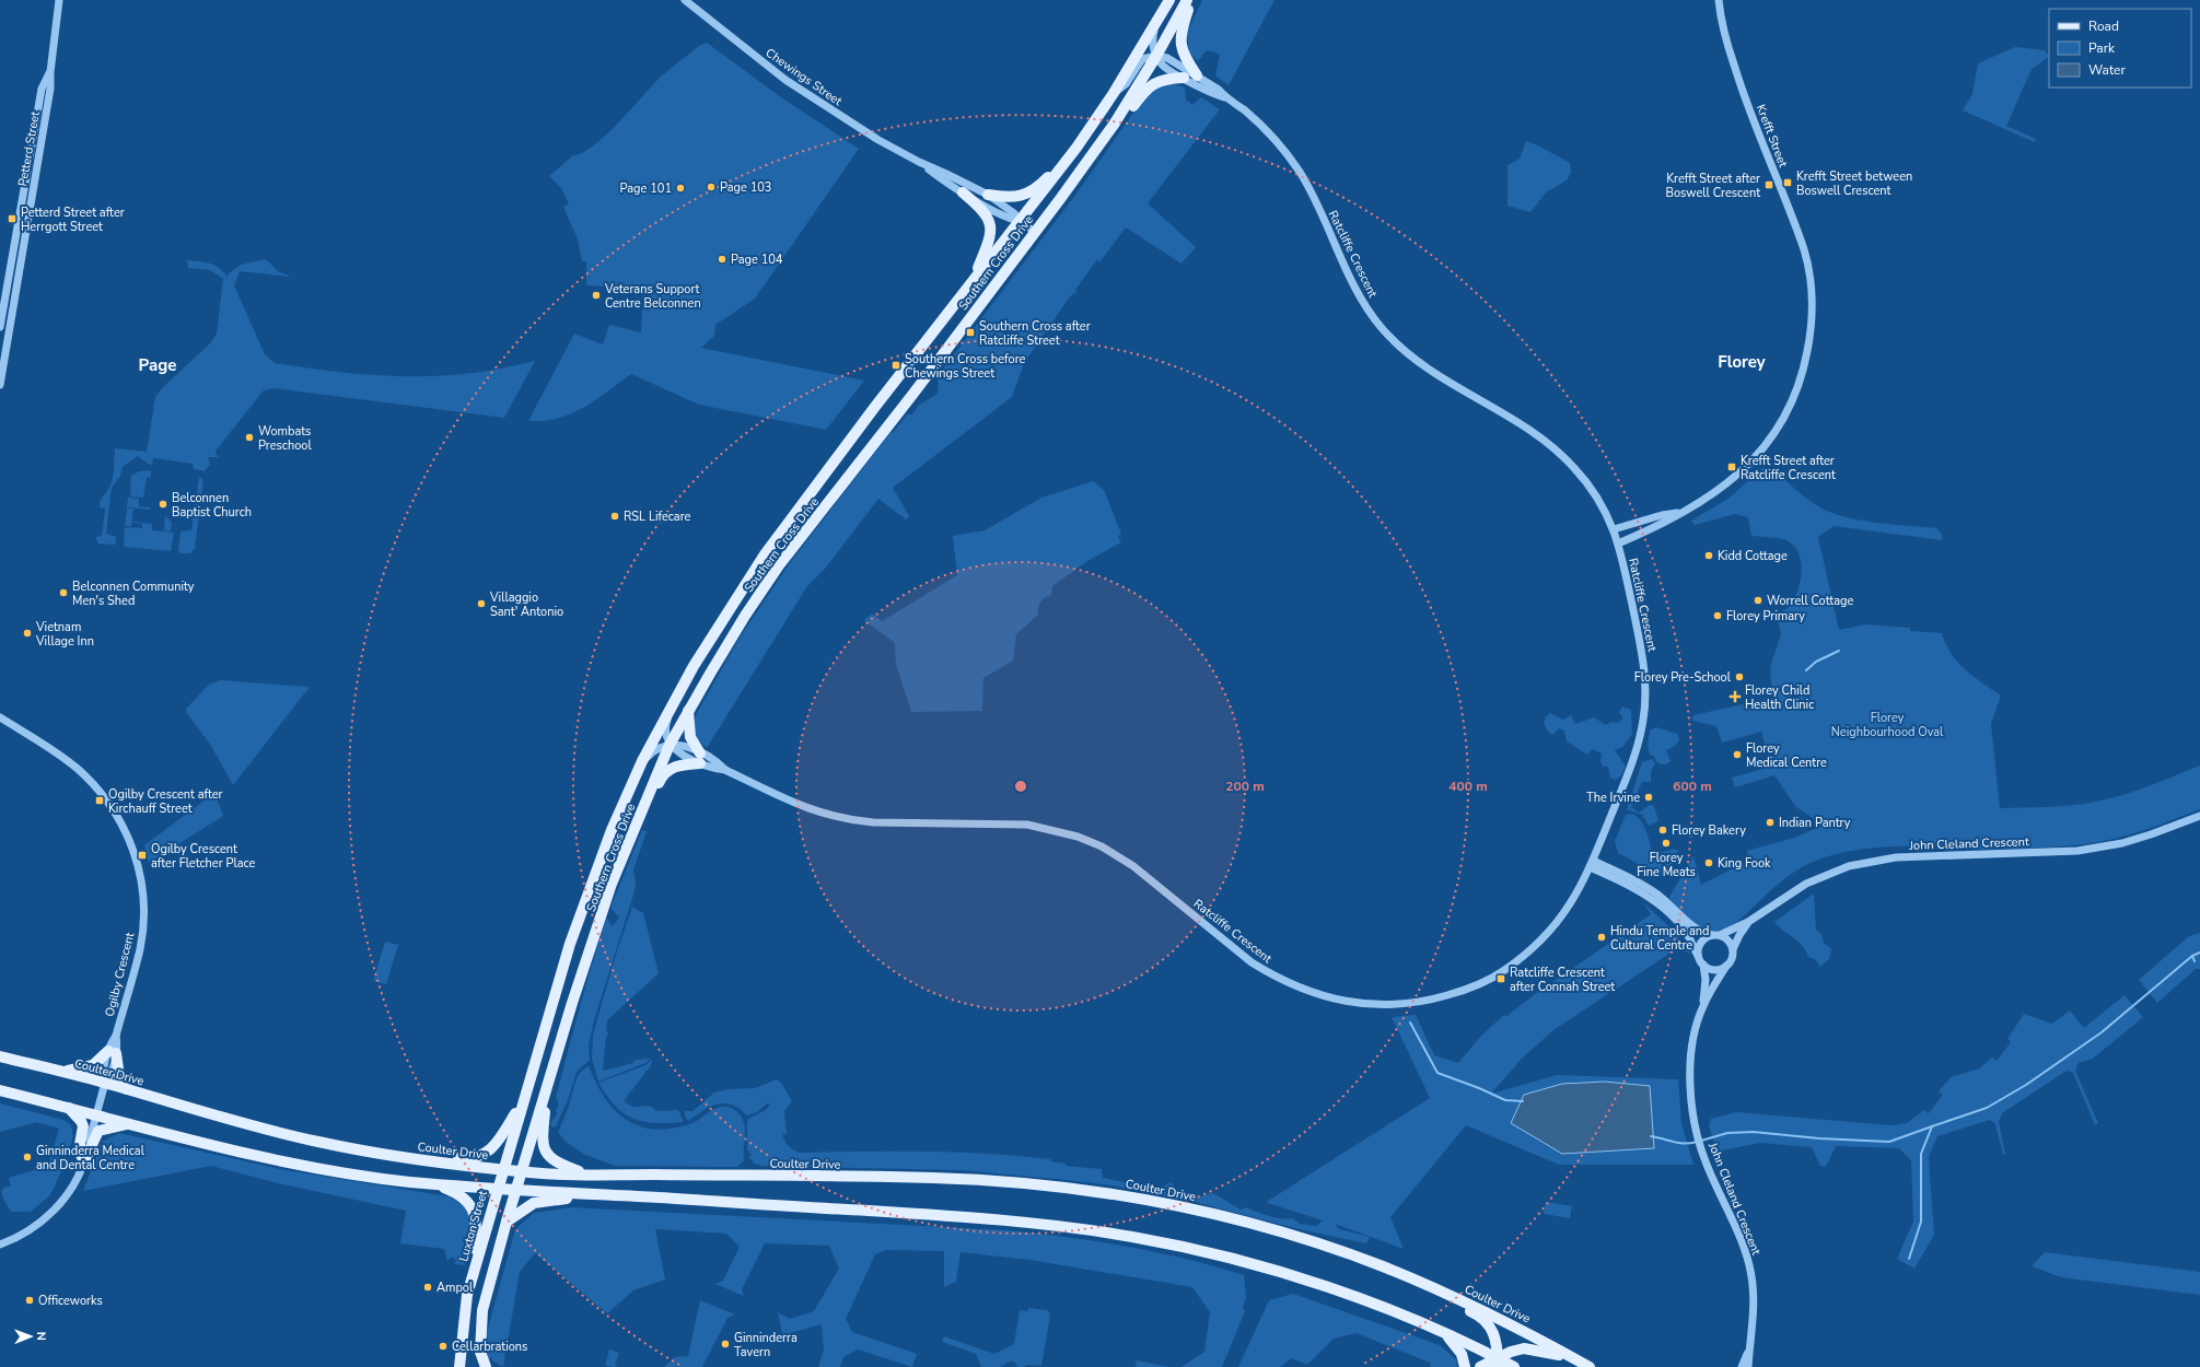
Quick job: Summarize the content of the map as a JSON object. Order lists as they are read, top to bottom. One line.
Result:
{"streets":{"main road":["Southern Cross Drive","Coulter Drive","Luxton Street"],"street":["Chewings Street","Krefft Street","Petterd Street","Ratcliffe Crescent","John Cleland Crescent","Ogilby Crescent"]},"crossings":[["Chewings Street","Southern Cross Drive"],["Krefft Street","Ratcliffe Crescent"],["Ratcliffe Crescent","Southern Cross Drive"],["Southern Cross Drive","Coulter Drive"],["Southern Cross Drive","Luxton Street"],["Ogilby Crescent","Coulter Drive"],["Coulter Drive","Luxton Street"]],"districts":["Florey","Page"],"parks":["Florey Neighbourhood Oval"],"places":{"transit":["Krefft Street between Boswell Crescent","Krefft Street after Boswell Crescent","Petterd Street after Herrgott Street","Southern Cross after Ratcliffe Street","Southern Cross before Chewings Street","Krefft Street after Ratcliffe Crescent","Ogilby Crescent after Kirchauff Street","Ogilby Crescent after Fletcher Place","Ratcliffe Crescent after Connah Street"],"other":["Page 103","Page 101","Page 104","Veterans Support Centre Belconnen","Wombats Preschool","Belconnen Baptist Church","RSL Lifecare","Kidd Cottage","Belconnen Community Men's Shed","Worrell Cottage","Villaggio Sant' Antonio","Florey Primary","Vietnam Village Inn","Florey Pre-School","Florey Medical Centre","The Irvine","Indian Pantry","Florey Bakery","Florey Fine Meats","King Fook","Hindu Temple and Cultural Centre","Ginninderra Medical and Dental Centre","Ampol","Officeworks","Ginninderra Tavern","Cellarbrations"],"health":["Florey Child Health Clinic"]},"legend":["Road","Park","Water"],"north":"right","rings":["200 m","400 m","600 m"]}
